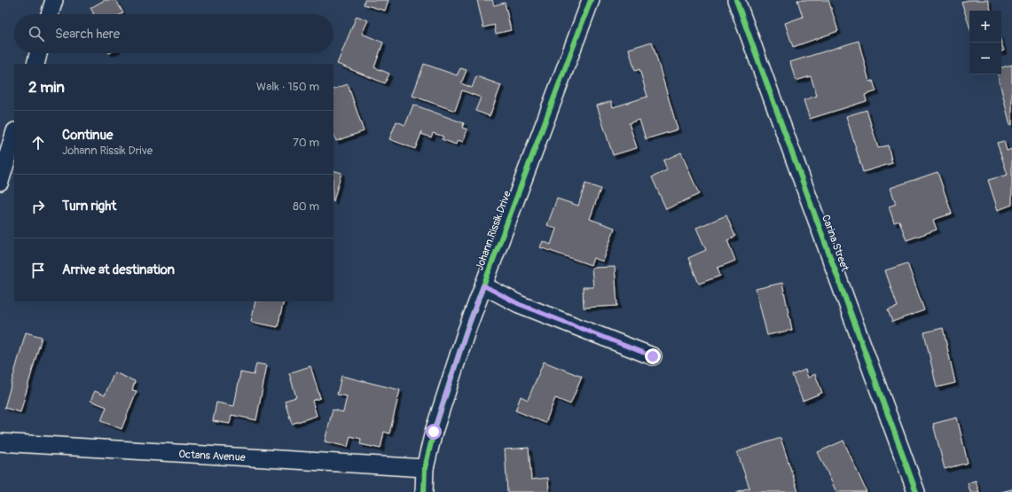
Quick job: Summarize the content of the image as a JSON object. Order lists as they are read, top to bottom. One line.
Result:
{"streets":{"street":["Johann Rissik Drive","Carina Street","Octans Avenue"]},"crossings":[["Johann Rissik Drive","Octans Avenue"]],"page":{"map_buttons":["+","−"],"search":"Search here","heading":["2 min","Walk · 150 m"],"list":[["Continue","Johann Rissik Drive","70 m"],["Turn right","80 m"],"Arrive at destination"]}}
